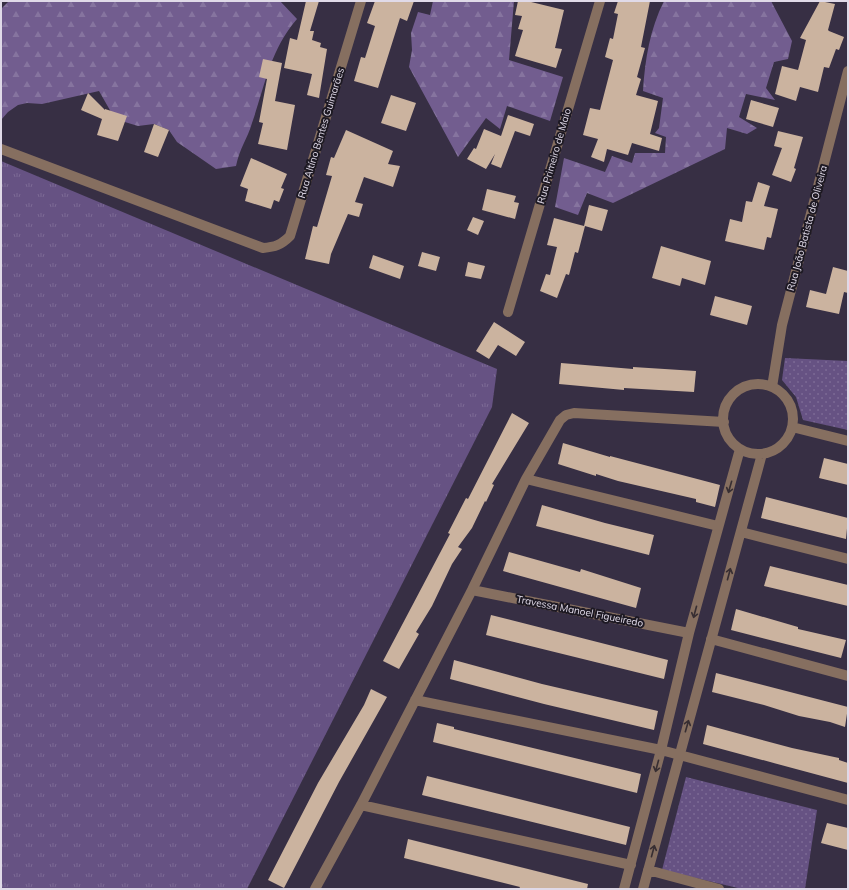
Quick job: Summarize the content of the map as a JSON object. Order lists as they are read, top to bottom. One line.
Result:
{"streets":{"street":["Rua Altíno Bentes Guimarães","Rua Primeiro de Maio","Rua João Batista de Oliveira","Travessa Manoel Figueiredo"]}}
